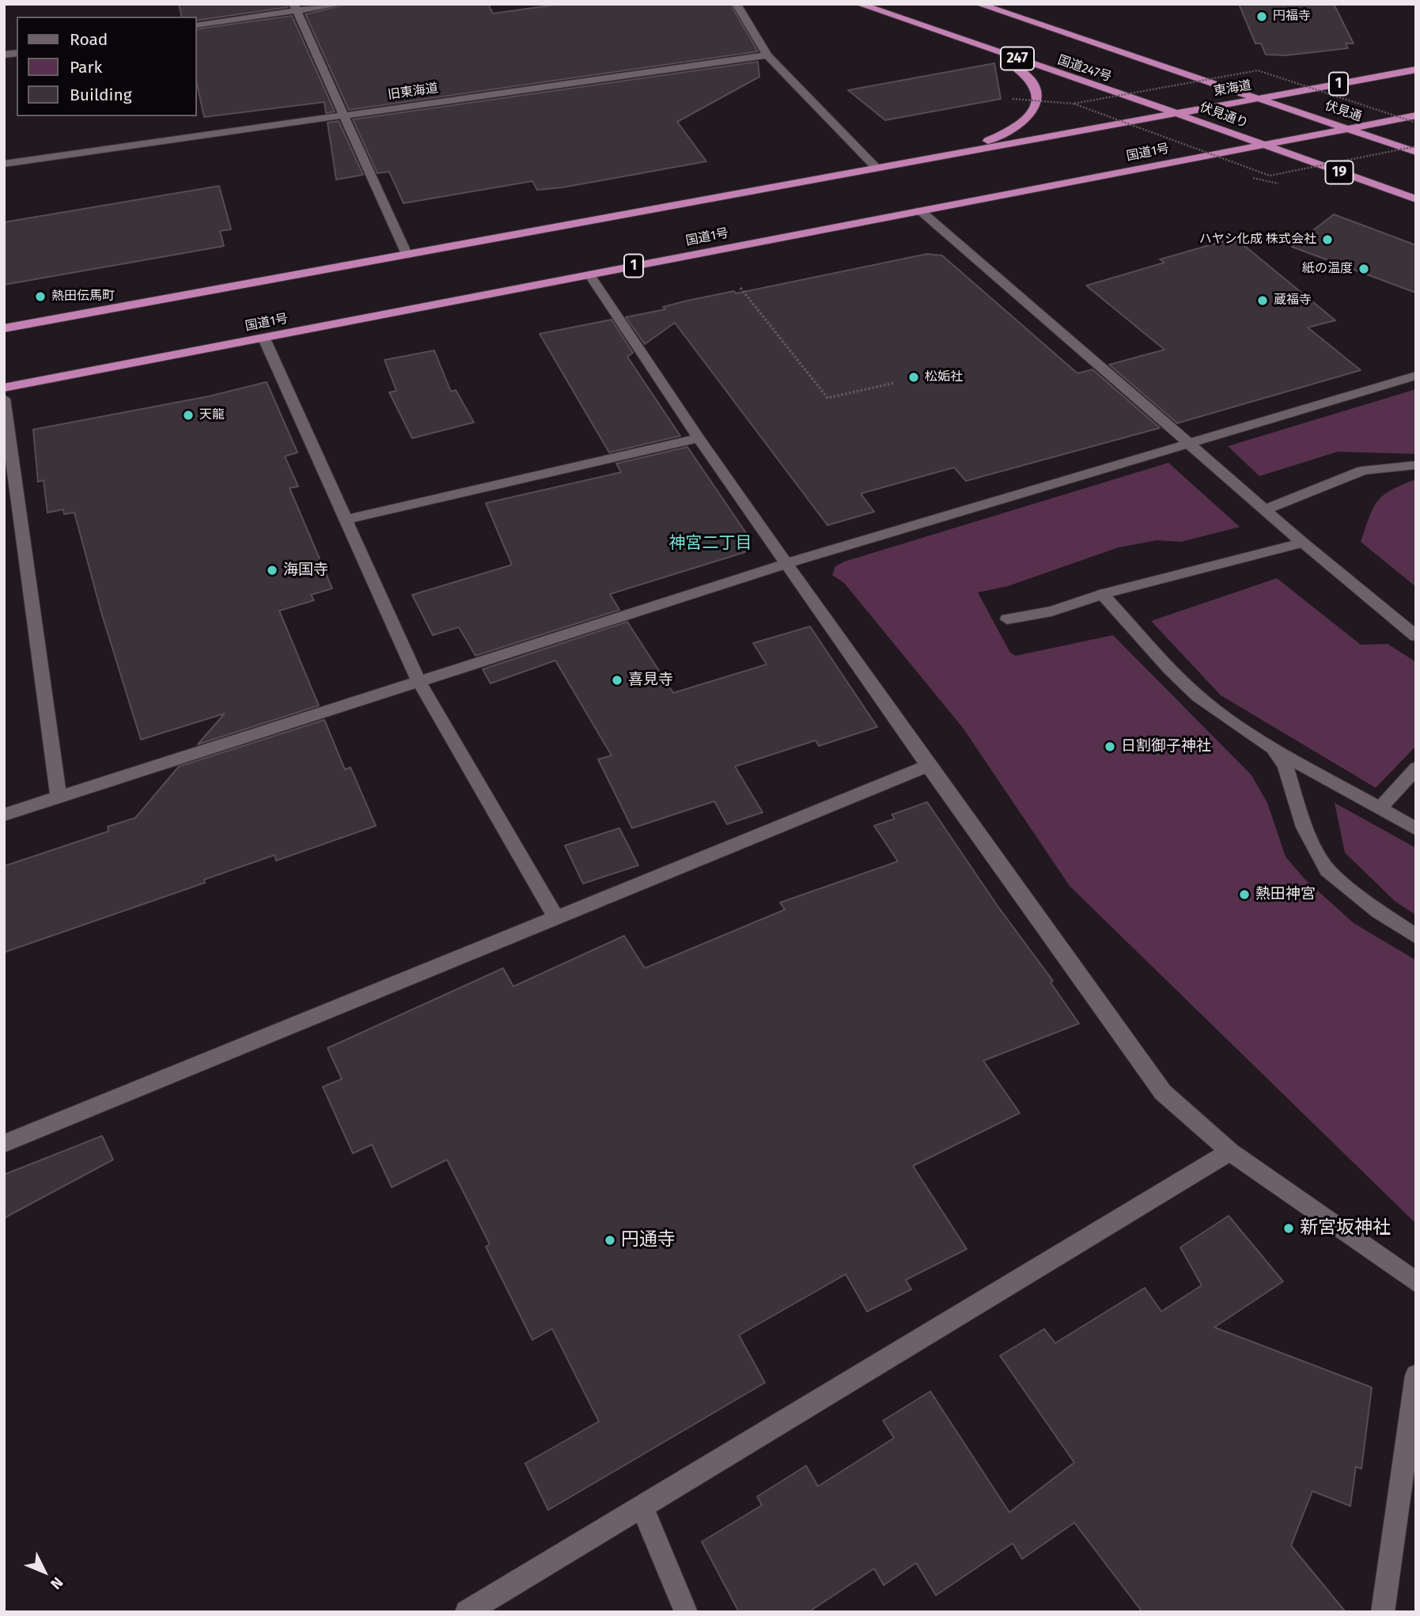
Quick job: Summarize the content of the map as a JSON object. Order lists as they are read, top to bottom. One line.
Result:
{"streets":{"highway":["247","国道247号","1","東海道","伏見通","伏見通り","国道1号","19"],"street":["旧東海道"]},"crossings":[["国道247号","1"],["国道247号","東海道"],["国道247号","伏見通"],["国道247号","伏見通り"],["1","東海道"],["1","伏見通"],["1","伏見通り"],["東海道","伏見通"],["東海道","伏見通り"],["伏見通","国道1号"],["伏見通り","国道1号"],["伏見通り","19"],["国道1号","19"]],"districts":["神宮二丁目"],"places":["円福寺","ハヤシ化成 株式会社","紙の温度","熱田伝馬町","蔵福寺","松姤社","天龍","海国寺","喜見寺","日割御子神社","熱田神宮","新宮坂神社","円通寺"],"legend":["Road","Park","Building"],"north":"bottom right"}
